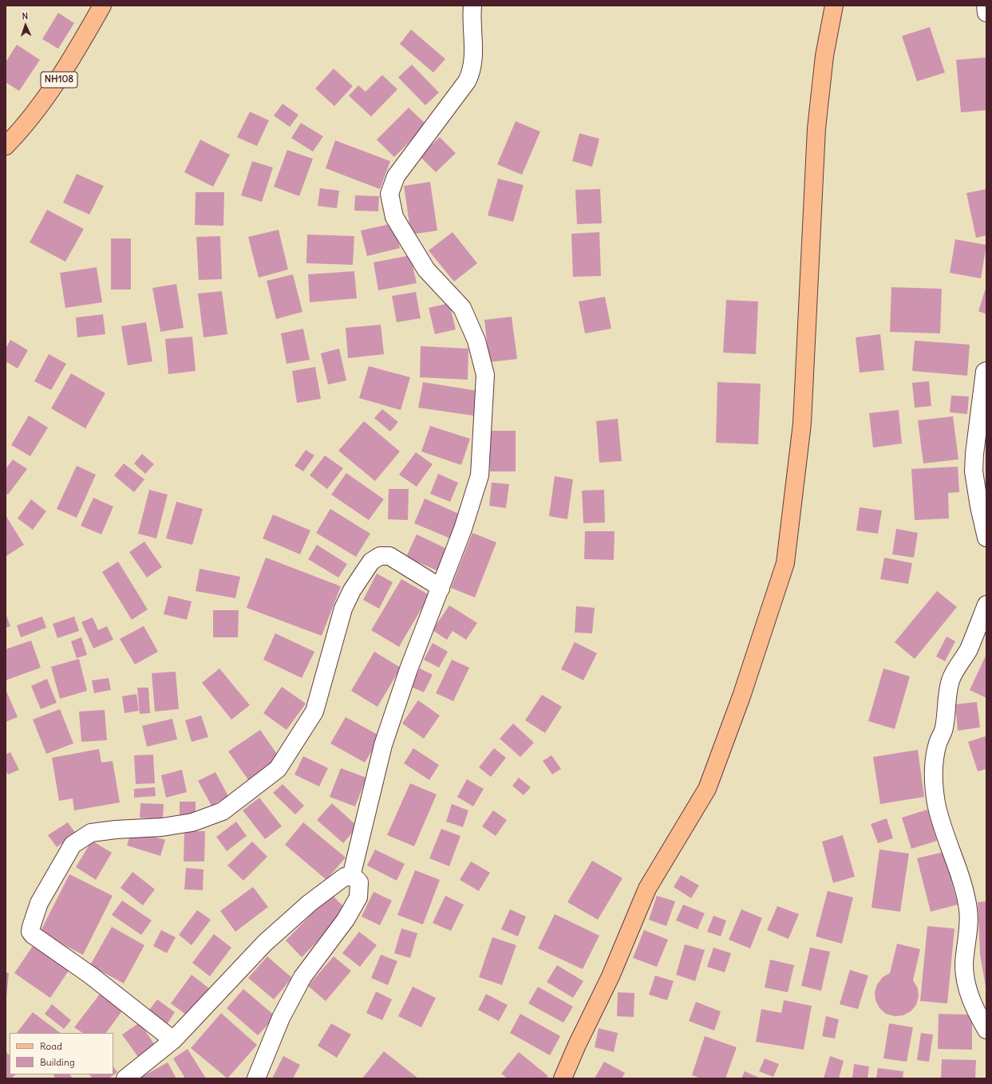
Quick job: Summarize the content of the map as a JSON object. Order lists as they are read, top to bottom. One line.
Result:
{"streets":{"main road":["NH108"]},"legend":["Road","Building"],"north":"top"}
